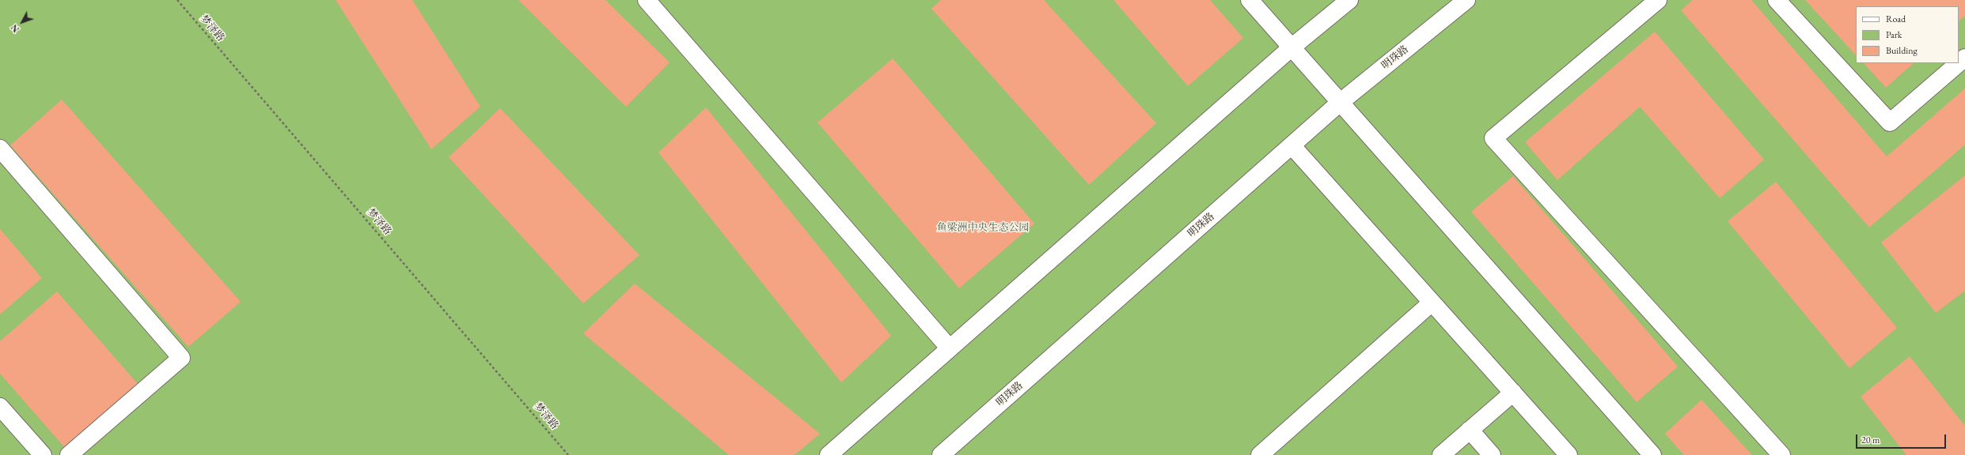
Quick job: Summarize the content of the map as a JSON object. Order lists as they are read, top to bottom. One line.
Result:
{"streets":{"street":["明珠路"],"path":["梦泽路"]},"parks":["鱼梁洲中央生态公园"],"legend":["Road","Park","Building"],"scale_bar":"20 m","north":"bottom left"}
